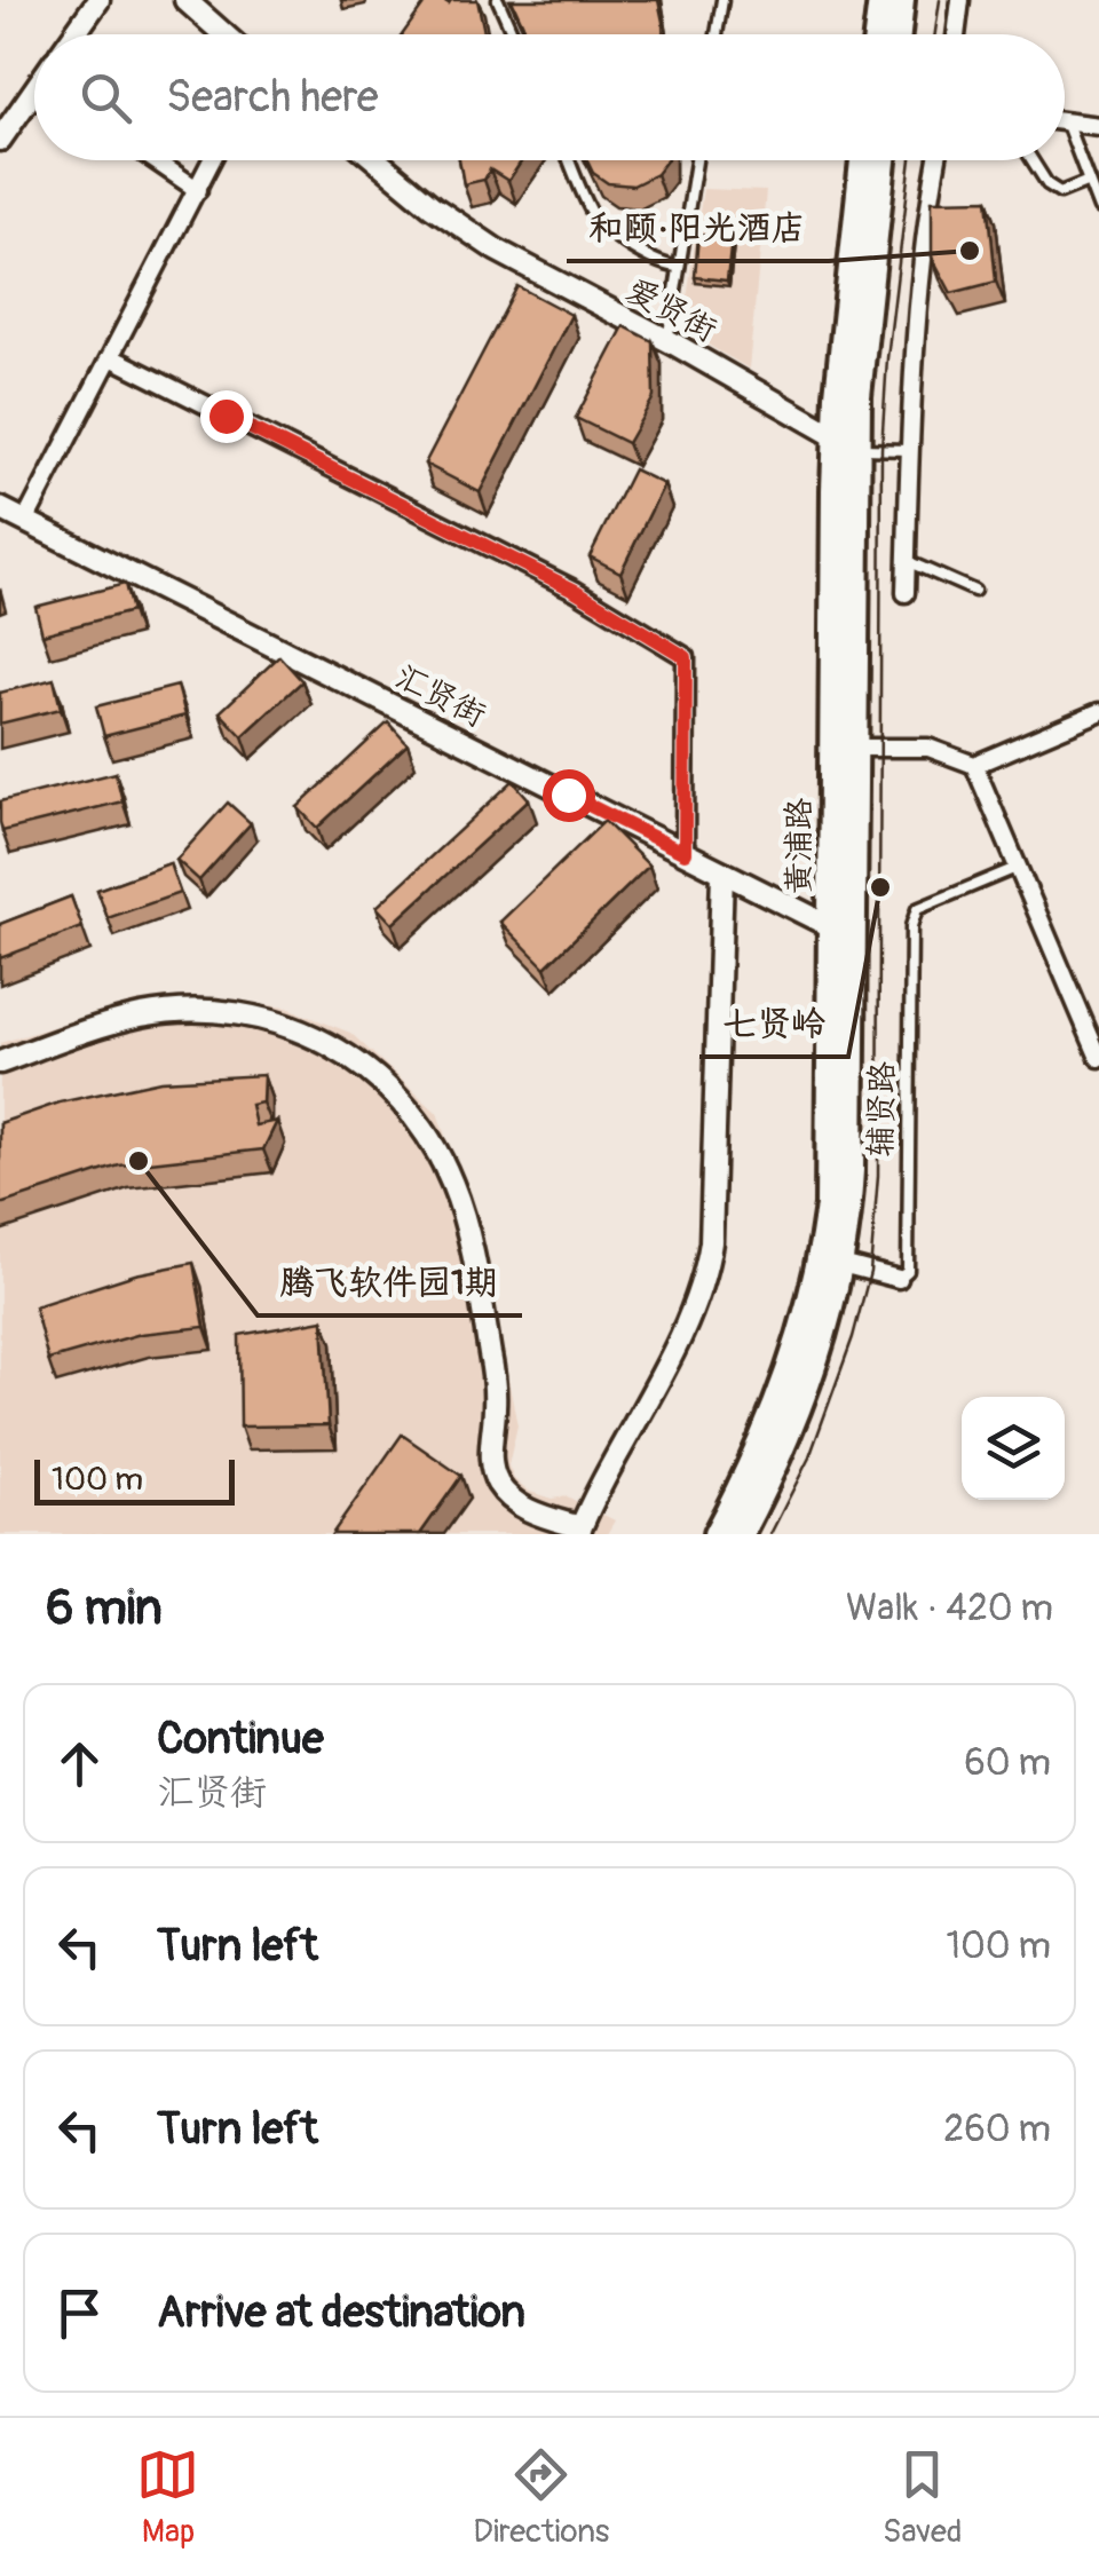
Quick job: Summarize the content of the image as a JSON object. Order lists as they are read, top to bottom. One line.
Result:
{"streets":{"highway":["黄浦路"],"street":["爱贤街","汇贤街"],"lane":["辅贤路"]},"crossings":[["爱贤街","黄浦路"],["汇贤街","黄浦路"]],"places":["和颐·阳光酒店","七贤岭","腾飞软件园1期"],"scale_bar":"100 m","page":{"search":"Search here","scale":"100 m","heading":["6 min","Walk · 420 m"],"list":[["Continue","汇贤街","60 m"],["Turn left","100 m"],["Turn left","260 m"],"Arrive at destination"],"nav":["Map","Directions","Saved"]}}
